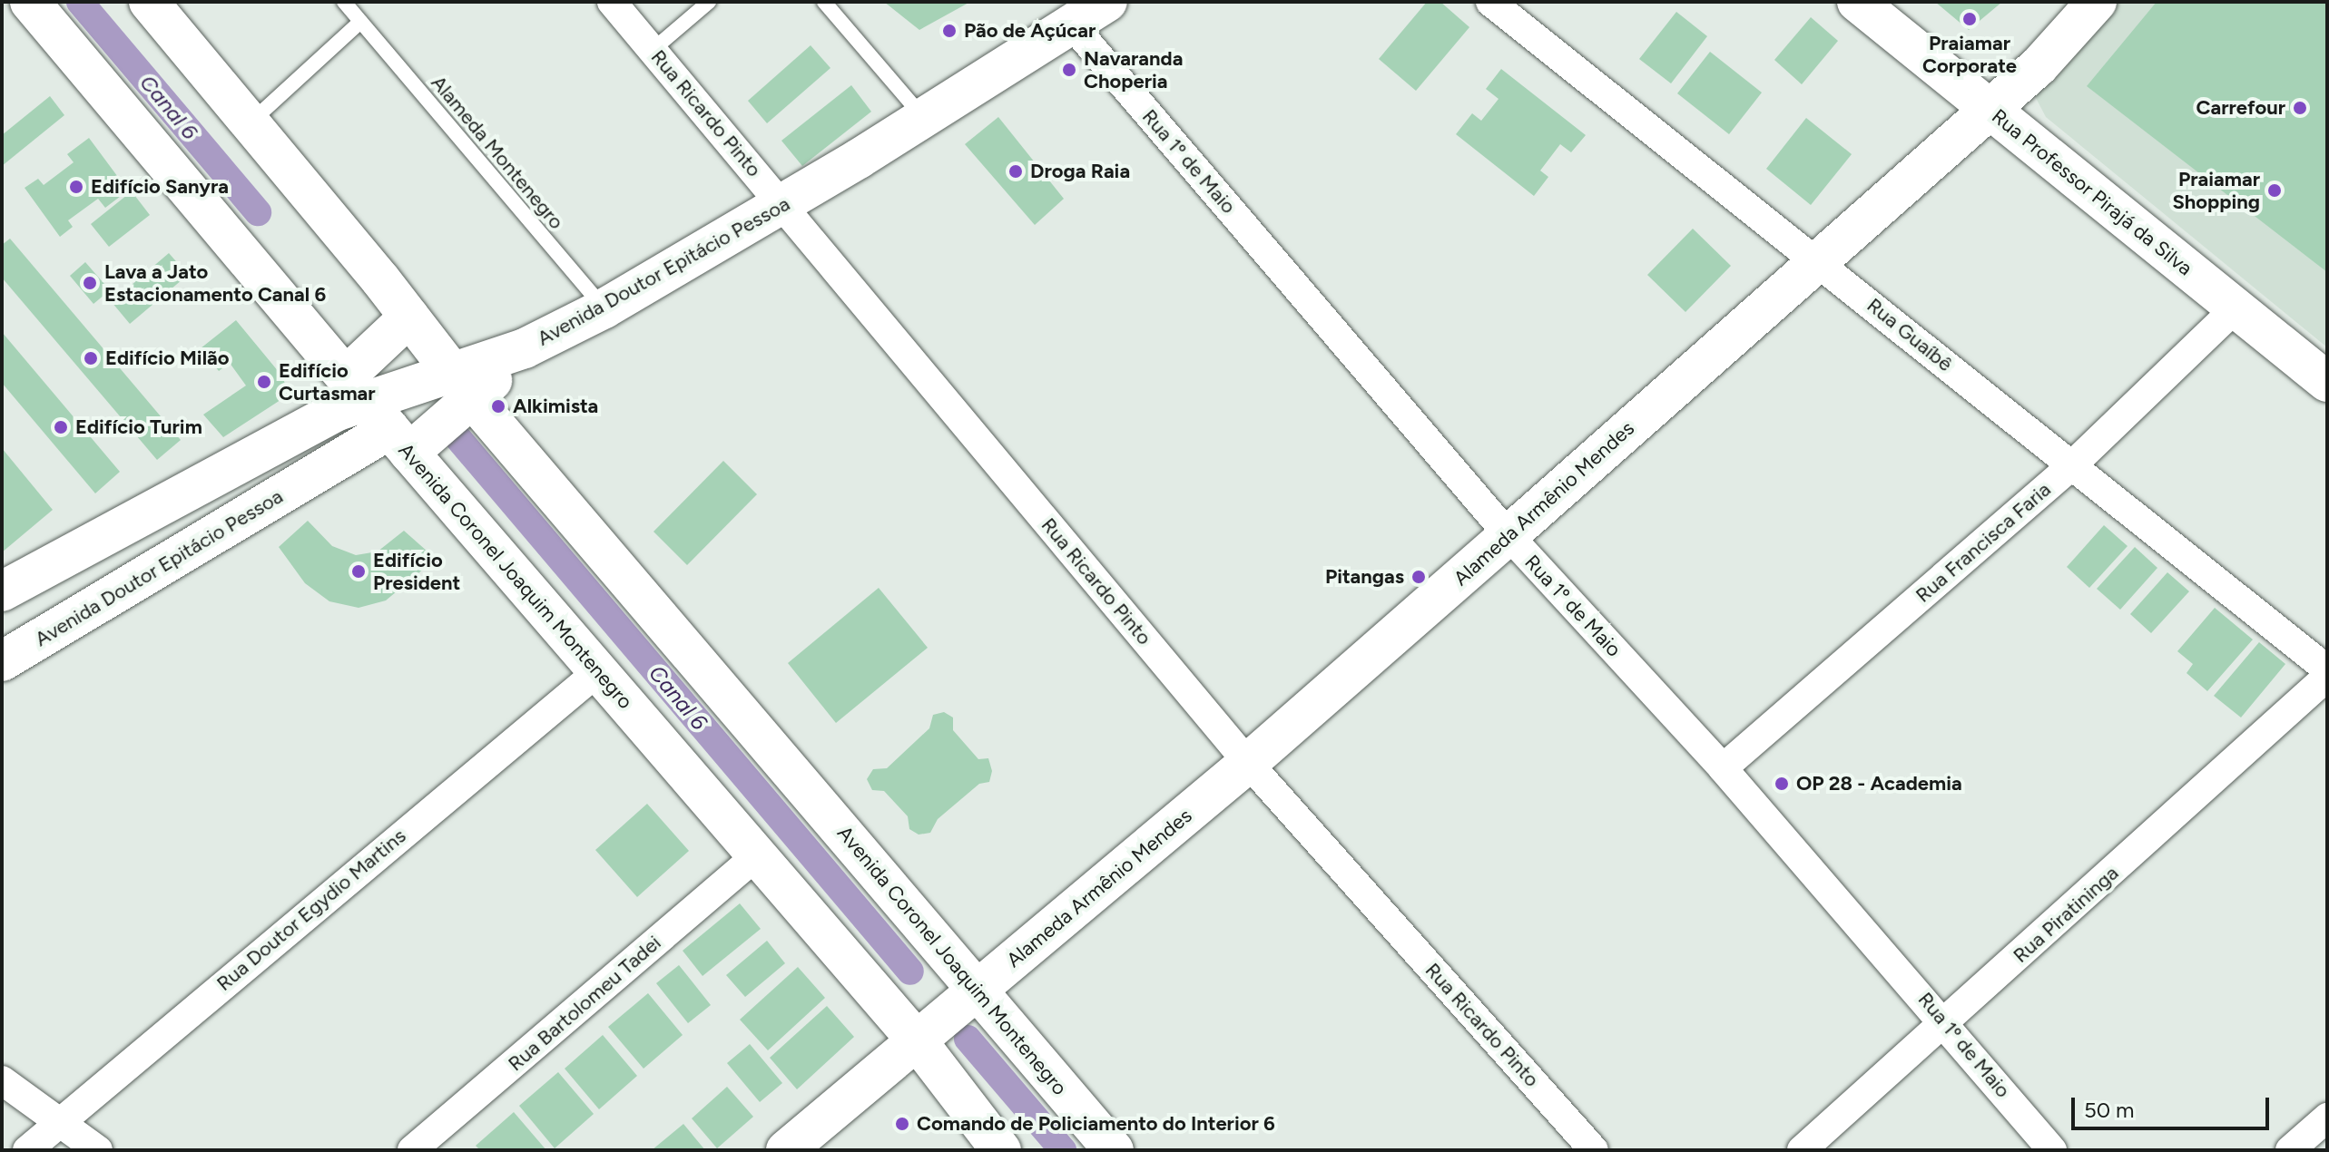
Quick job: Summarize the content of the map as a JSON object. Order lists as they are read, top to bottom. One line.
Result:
{"streets":{"main road":["Rua Professor Pirajá da Silva","Avenida Doutor Epitácio Pessoa","Alameda Armênio Mendes","Avenida Coronel Joaquim Montenegro"],"street":["Rua Ricardo Pinto","Rua 1º de Maio","Rua Guaíbê","Rua Francisca Faria","Rua Doutor Egydio Martins","Rua Piratininga","Rua Bartolomeu Tadei"],"lane":["Alameda Montenegro"]},"crossings":[["Rua Ricardo Pinto","Avenida Doutor Epitácio Pessoa"],["Rua Ricardo Pinto","Alameda Armênio Mendes"],["Alameda Montenegro","Avenida Doutor Epitácio Pessoa"],["Rua 1º de Maio","Avenida Doutor Epitácio Pessoa"],["Rua 1º de Maio","Alameda Armênio Mendes"],["Rua 1º de Maio","Rua Francisca Faria"],["Rua 1º de Maio","Rua Piratininga"],["Rua Professor Pirajá da Silva","Alameda Armênio Mendes"],["Rua Professor Pirajá da Silva","Rua Francisca Faria"],["Avenida Doutor Epitácio Pessoa","Avenida Coronel Joaquim Montenegro"],["Rua Guaíbê","Alameda Armênio Mendes"],["Rua Guaíbê","Rua Francisca Faria"],["Alameda Armênio Mendes","Avenida Coronel Joaquim Montenegro"],["Avenida Coronel Joaquim Montenegro","Rua Doutor Egydio Martins"],["Avenida Coronel Joaquim Montenegro","Rua Bartolomeu Tadei"]],"water":["Canal 6"],"places":["Praiamar Corporate","Pão de Açúcar","Navaranda Choperia","Carrefour","Droga Raia","Edifício Sanyra","Praiamar Shopping","Lava a Jato Estacionamento Canal 6","Edifício Milão","Edifício Curtasmar","Alkimista","Edifício Turim","Edifício President","Pitangas","OP 28 - Academia","Comando de Policiamento do Interior 6"],"scale_bar":"50 m"}
